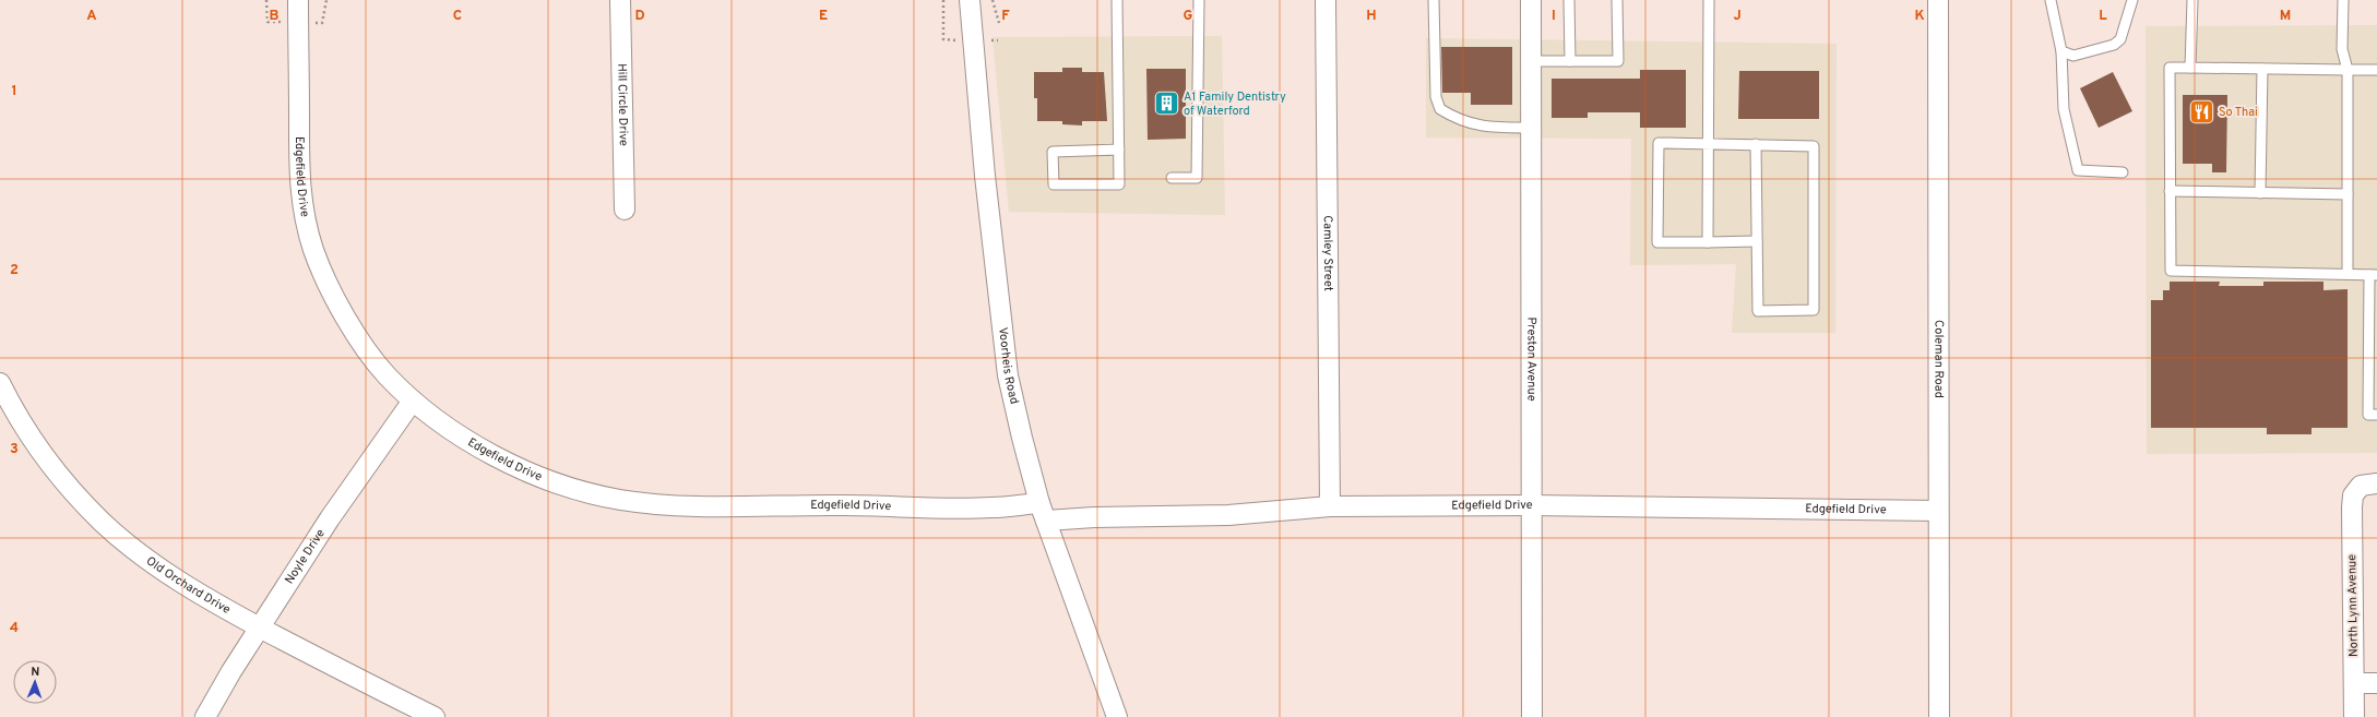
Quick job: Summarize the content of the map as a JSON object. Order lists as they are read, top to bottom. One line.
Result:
{"streets":{"street":["Hill Circle Drive","Edgefield Drive","Camley Street","Preston Avenue","Coleman Road","Voorheis Road","Noyle Drive","Old Orchard Drive","North Lynn Avenue"]},"crossings":[["Edgefield Drive","Camley Street"],["Edgefield Drive","Preston Avenue"],["Edgefield Drive","Coleman Road"],["Edgefield Drive","Voorheis Road"],["Edgefield Drive","Noyle Drive"],["Noyle Drive","Old Orchard Drive"]],"places":{"building":["A1 Family Dentistry of Waterford"],"restaurant":["So Thai"]},"north":"top","grid":{"columns":["A","B","C","D","E","F","G","H","I","J","K","L","M"],"rows":["1","2","3","4"]}}
